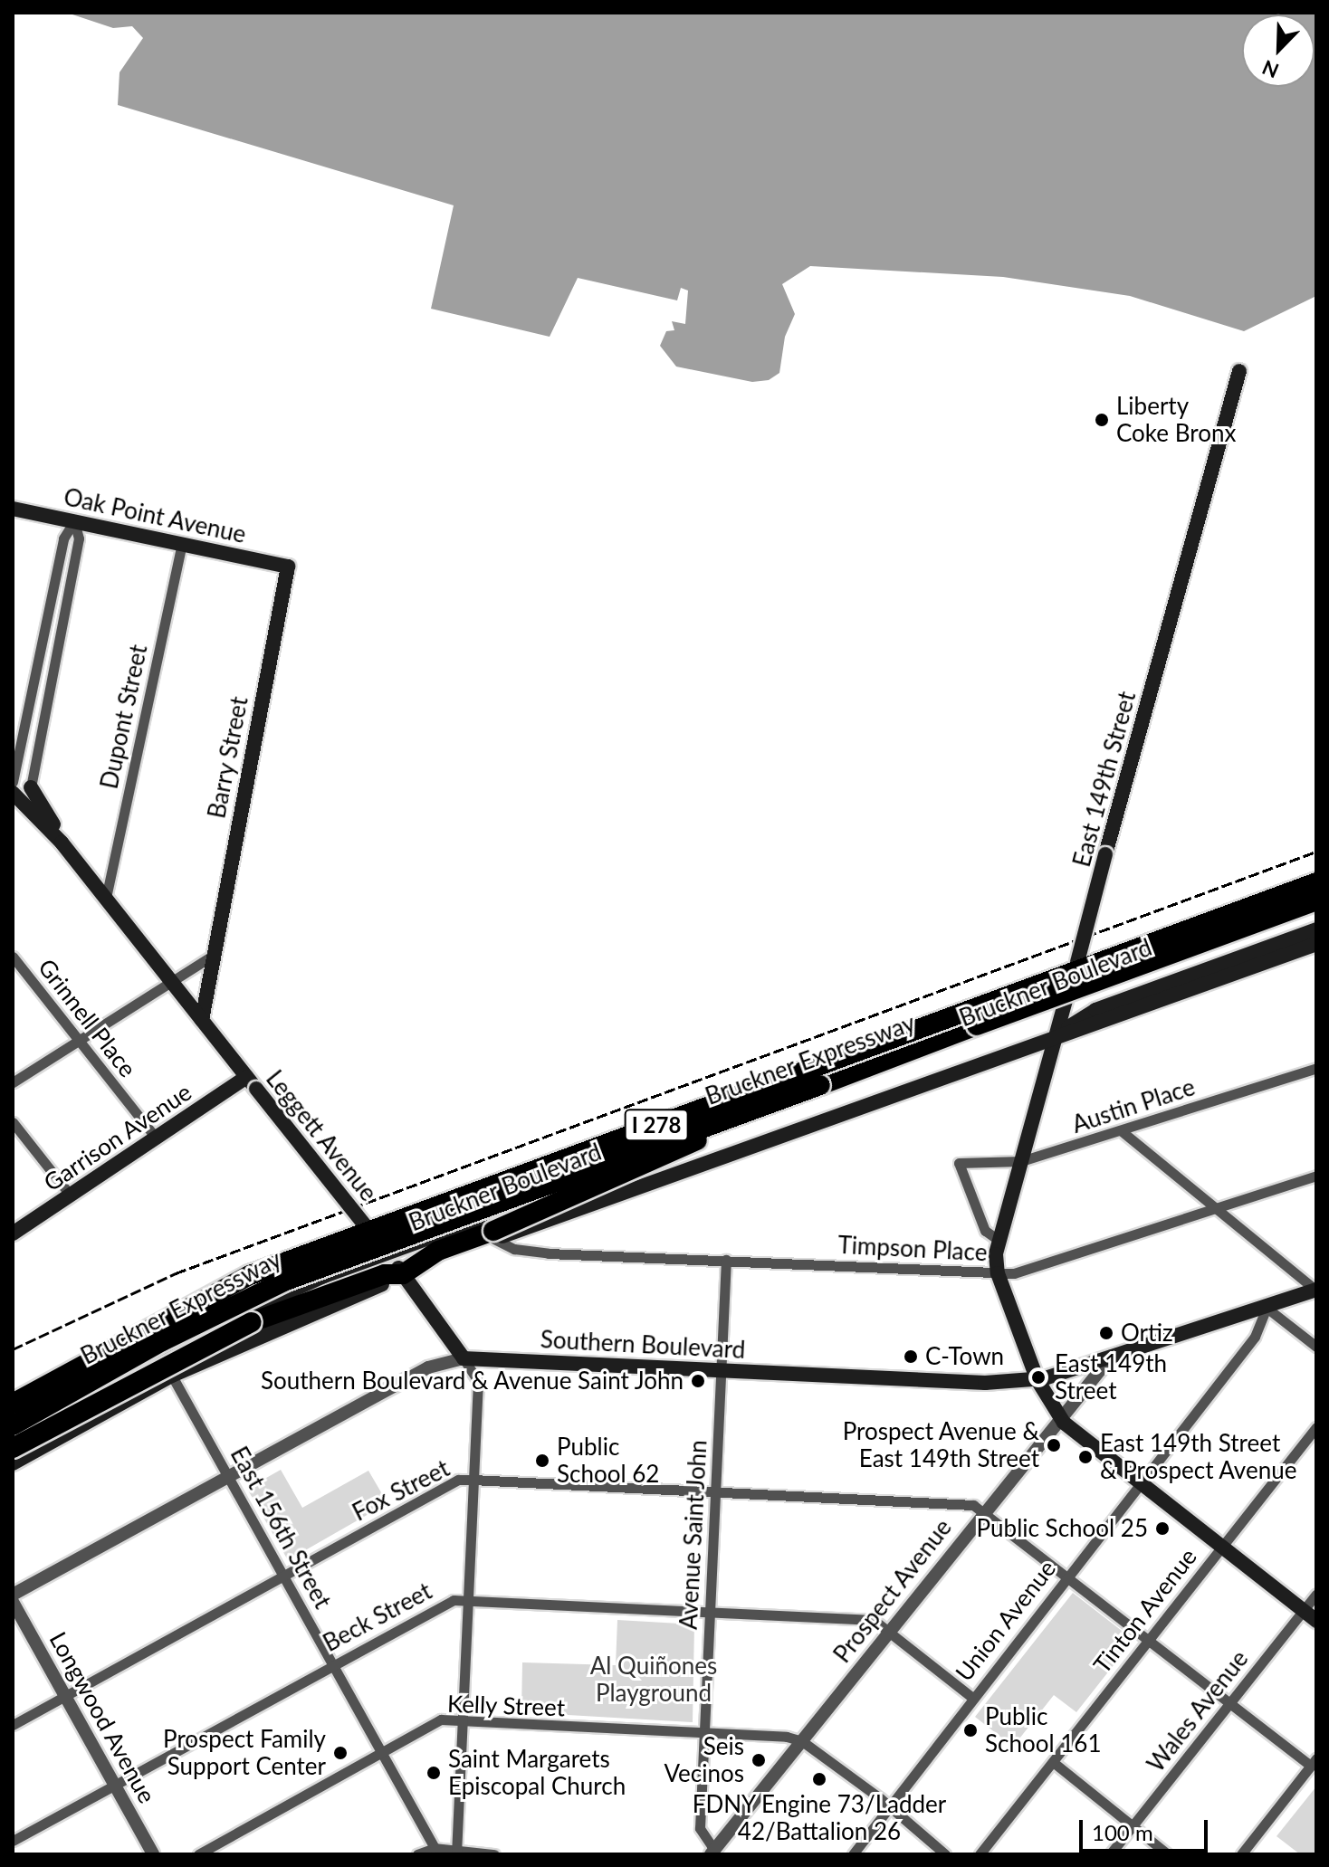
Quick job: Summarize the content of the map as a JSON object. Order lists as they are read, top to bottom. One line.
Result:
{"streets":{"highway":["Bruckner Expressway","I 278"],"main road":["Oak Point Avenue","Barry Street","East 149th Street","Bruckner Boulevard","Leggett Avenue","Garrison Avenue","Southern Boulevard"],"street":["Dupont Street","Grinnell Place","Austin Place","Timpson Place","Fox Street","East 156th Street","Avenue Saint John","Prospect Avenue","Tinton Avenue","Beck Street","Union Avenue","Kelly Street","Wales Avenue","Longwood Avenue"]},"crossings":[["Oak Point Avenue","Dupont Street"],["Oak Point Avenue","Barry Street"],["Dupont Street","Leggett Avenue"],["Barry Street","Leggett Avenue"],["East 149th Street","Bruckner Boulevard"],["East 149th Street","Austin Place"],["East 149th Street","Timpson Place"],["East 149th Street","Southern Boulevard"],["East 149th Street","Prospect Avenue"],["East 149th Street","Tinton Avenue"],["East 149th Street","Union Avenue"],["East 149th Street","Wales Avenue"],["Bruckner Boulevard","Leggett Avenue"],["Bruckner Boulevard","Timpson Place"],["Bruckner Boulevard","East 156th Street"],["Grinnell Place","Garrison Avenue"],["Leggett Avenue","Garrison Avenue"],["Leggett Avenue","Southern Boulevard"],["Leggett Avenue","Fox Street"],["Leggett Avenue","Beck Street"],["Leggett Avenue","Kelly Street"],["Timpson Place","Avenue Saint John"],["Southern Boulevard","East 156th Street"],["Southern Boulevard","Avenue Saint John"],["Southern Boulevard","Prospect Avenue"],["Southern Boulevard","Union Avenue"],["Fox Street","East 156th Street"],["Fox Street","Avenue Saint John"],["Fox Street","Prospect Avenue"],["Fox Street","Longwood Avenue"],["East 156th Street","Beck Street"],["East 156th Street","Kelly Street"],["Avenue Saint John","Prospect Avenue"],["Avenue Saint John","Beck Street"],["Avenue Saint John","Kelly Street"],["Prospect Avenue","Beck Street"],["Prospect Avenue","Kelly Street"],["Beck Street","Union Avenue"],["Beck Street","Longwood Avenue"]],"parks":["Al Quiñones Playground"],"places":["Liberty Coke Bronx","Ortiz","C-Town","East 149th Street","Southern Boulevard & Avenue Saint John","Prospect Avenue & East 149th Street","East 149th Street & Prospect Avenue","Public School 62","Public School 25","Public School 161","Prospect Family Support Center","Seis Vecinos","Saint Margarets Episcopal Church","FDNY Engine 73/Ladder 42/Battalion 26"],"scale_bar":"100 m","north":"bottom left"}
